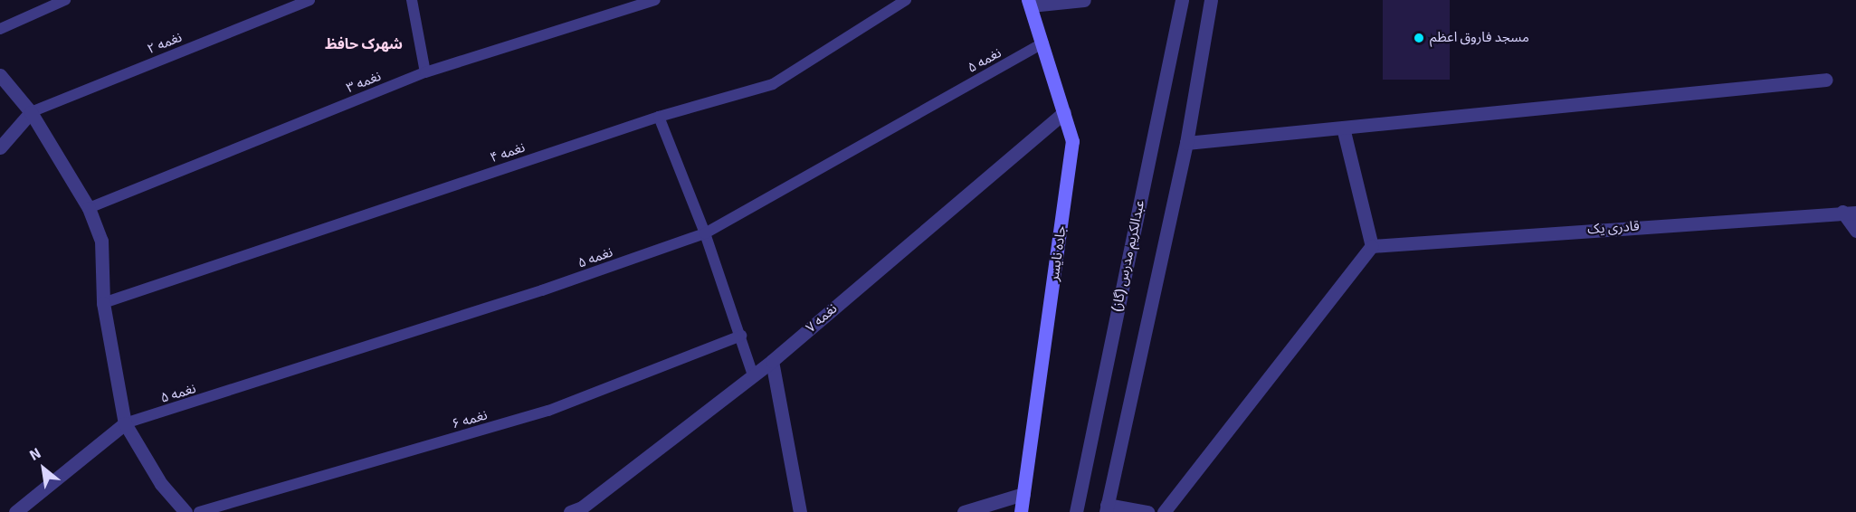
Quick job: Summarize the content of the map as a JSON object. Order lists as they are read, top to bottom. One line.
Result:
{"streets":{"main road":["جاده نایسر"],"street":["قادری یک","عبدالکریم مدرس (گاز)","نغمه ۷"],"lane":["نغمه ۲","نغمه ۵","نغمه ۳","نغمه ۴","نغمه ۶"]},"crossings":[["نغمه ۵","جاده نایسر"],["جاده نایسر","نغمه ۷"]],"districts":["شهرک حافظ"],"places":["مسجد فاروق اعظم"],"north":"top left"}
